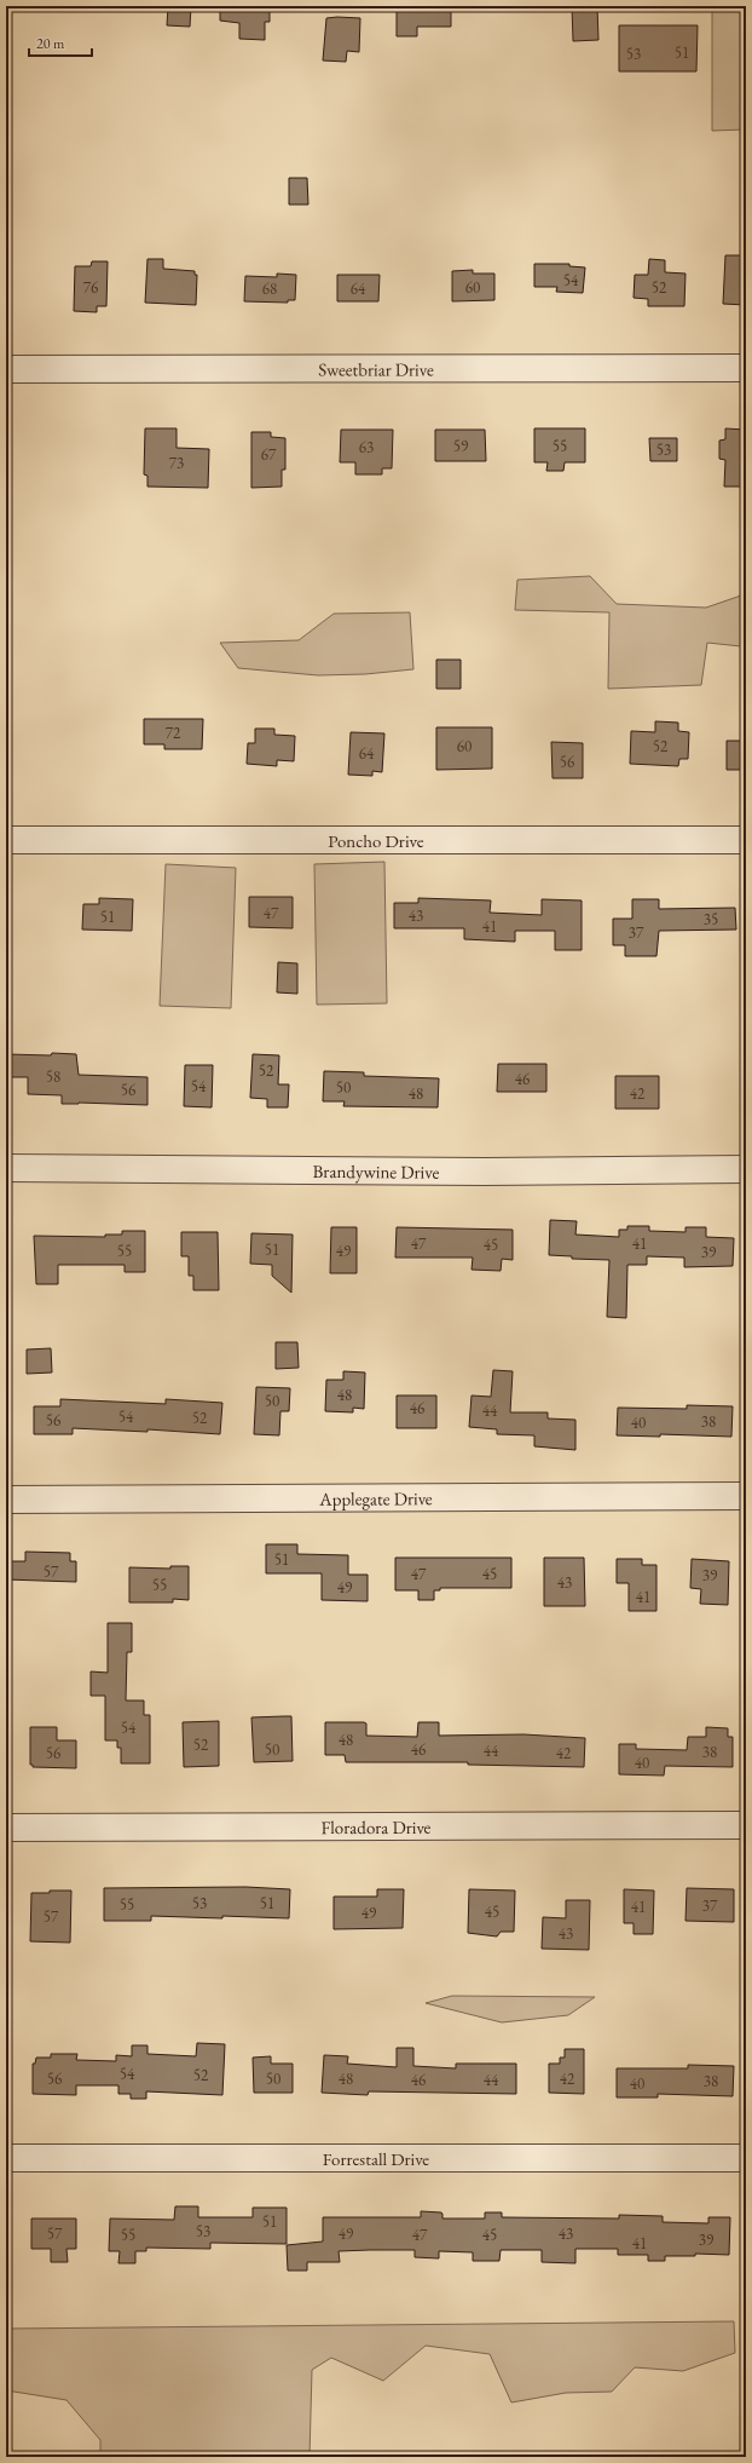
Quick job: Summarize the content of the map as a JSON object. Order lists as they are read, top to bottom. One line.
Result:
{"streets":{"street":["Sweetbriar Drive","Poncho Drive","Brandywine Drive","Applegate Drive","Floradora Drive","Forrestall Drive"]},"house_numbers":["51","53","54","76","60","52","68","64","59","55","63","53","67","73","72","60","52","64","56","47","43","51","35","41","37","52","58","46","54","50","56","48","42","47","41","45","51","55","49","39","48","50","46","44","54","52","56","38","40","51","57","47","45","39","43","55","49","41","54","48","52","50","46","44","38","56","42","40","53","51","55","37","41","45","49","57","43","54","52","56","50","48","42","46","44","38","40","51","53","57","49","43","55","47","45","39","41"],"scale_bar":"20 m"}
